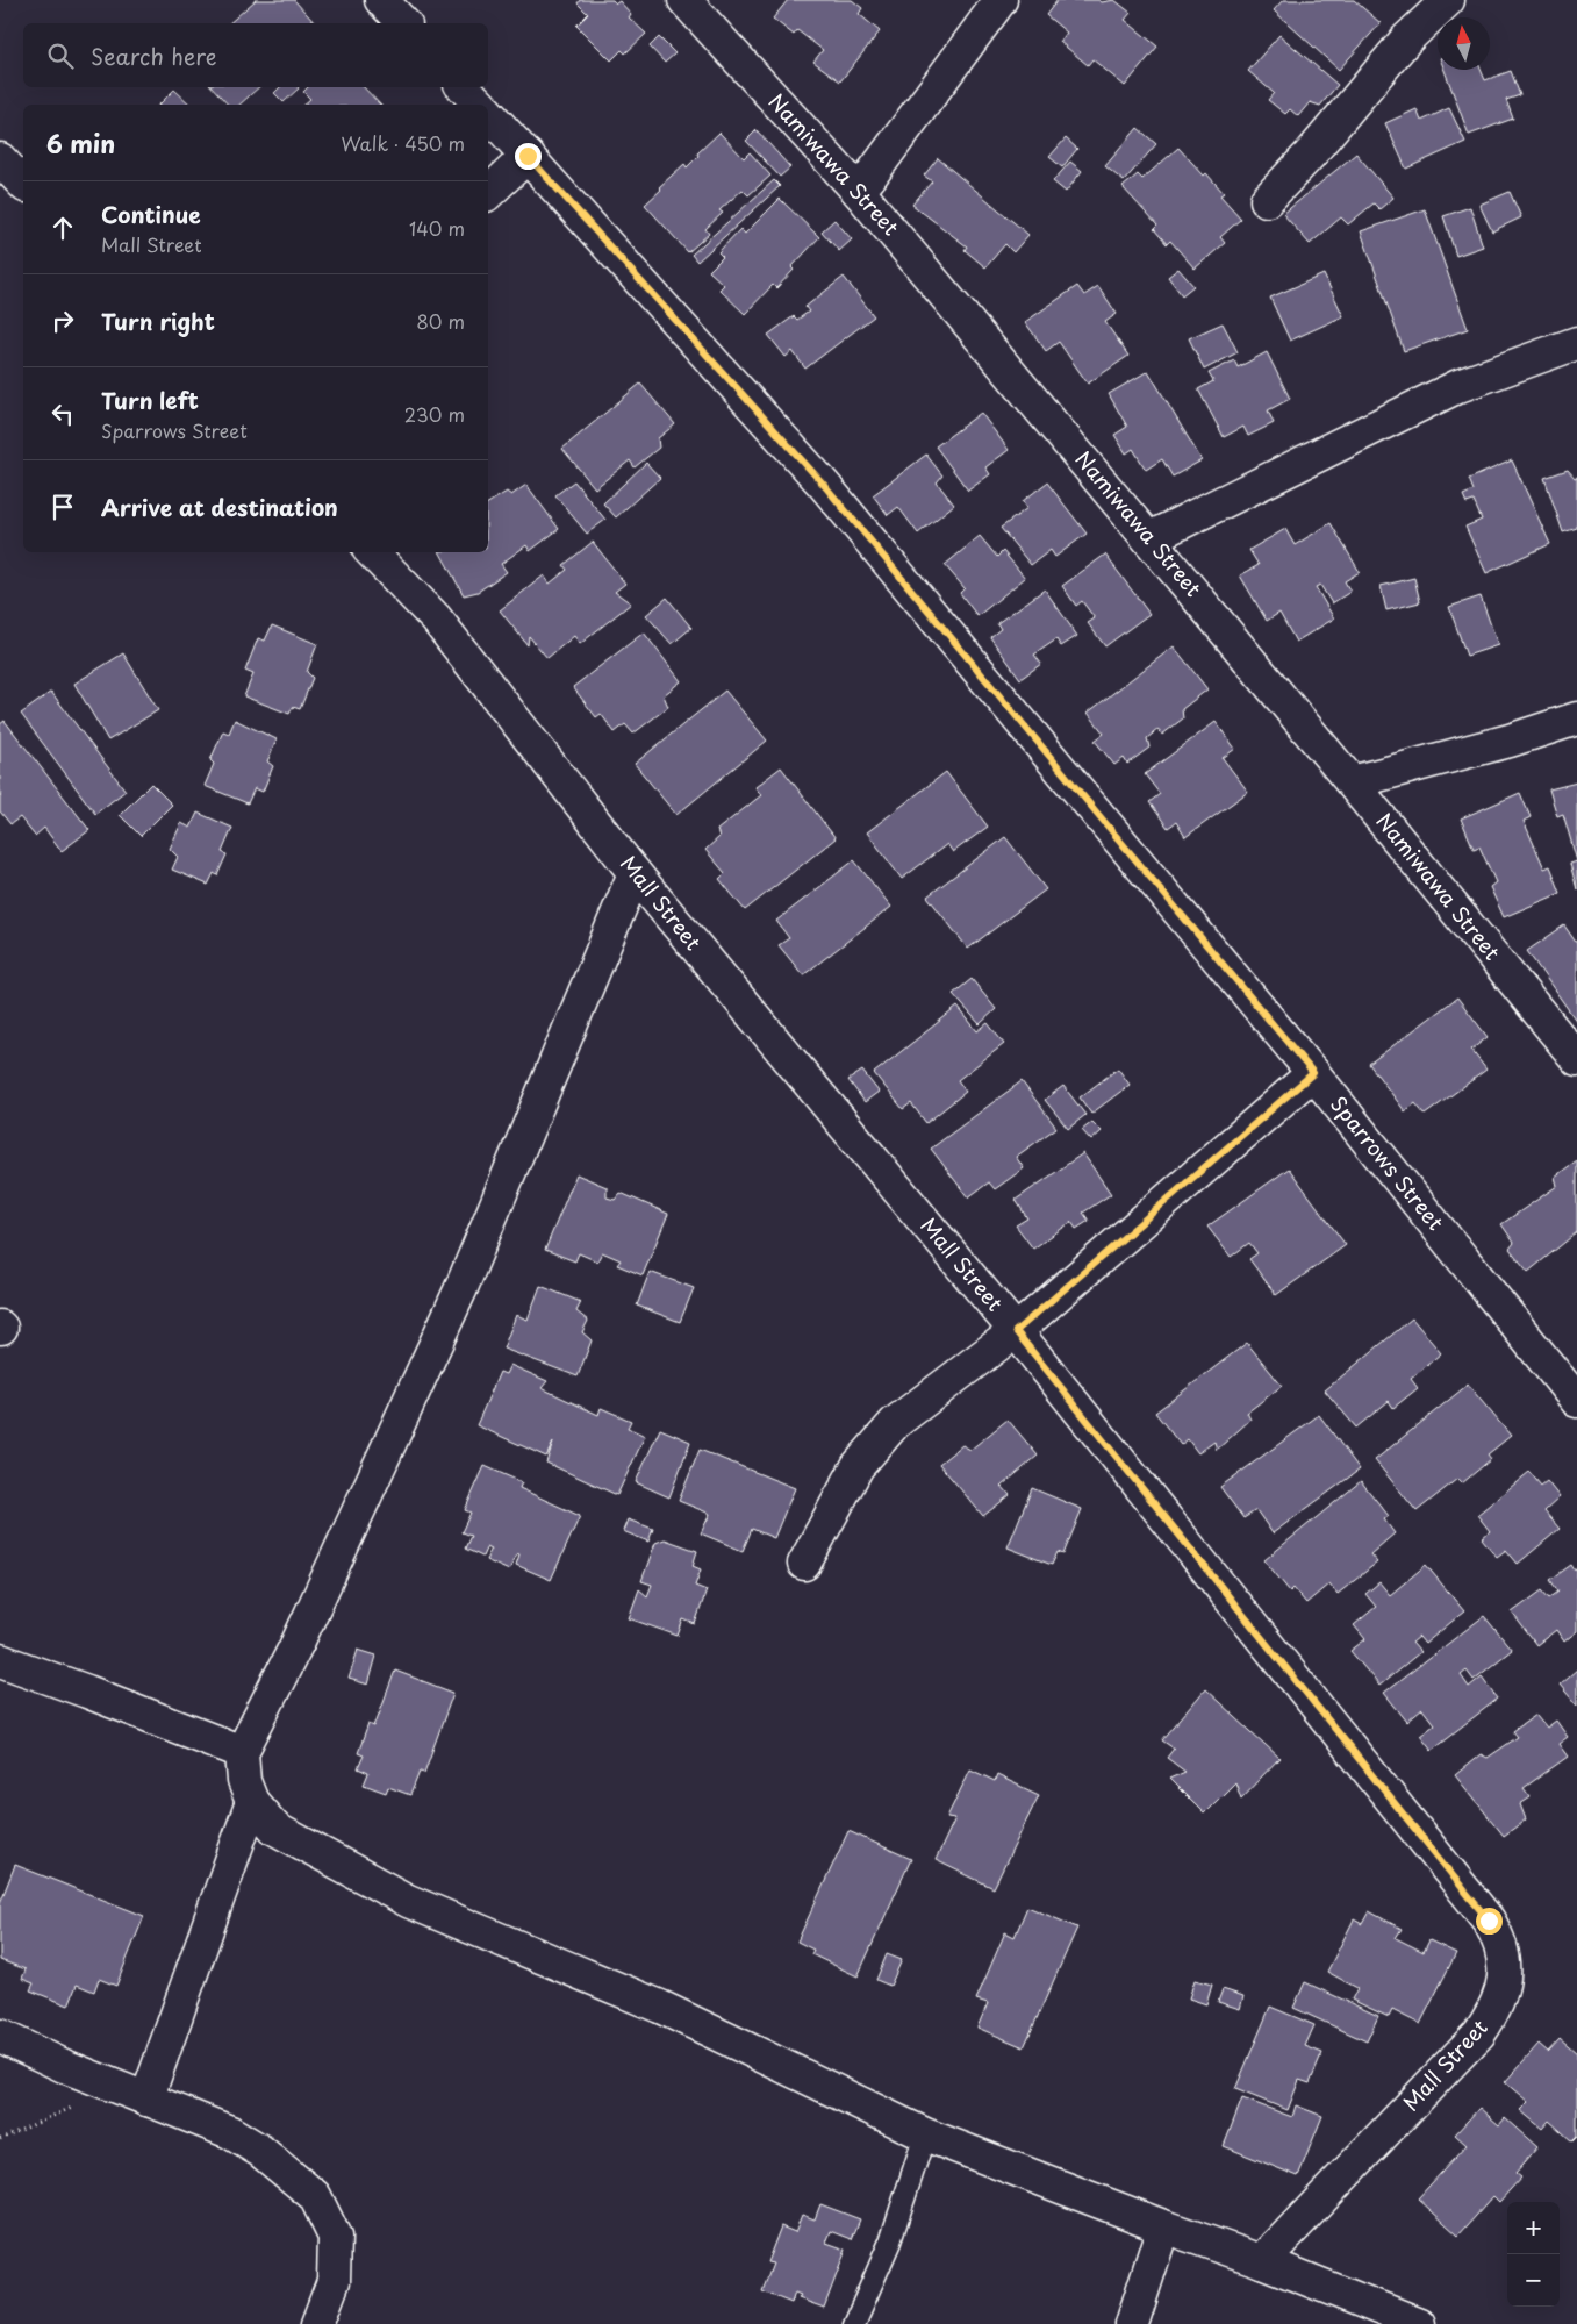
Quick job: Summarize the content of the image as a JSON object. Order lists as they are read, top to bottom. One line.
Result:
{"streets":{"street":["Namiwawa Street","Mall Street","Sparrows Street"]},"north":"top","page":{"search":"Search here","heading":["6 min","Walk · 450 m"],"list":[["Continue","Mall Street","140 m"],["Turn right","80 m"],["Turn left","Sparrows Street","230 m"],"Arrive at destination"],"map_buttons":["+","−"]}}
